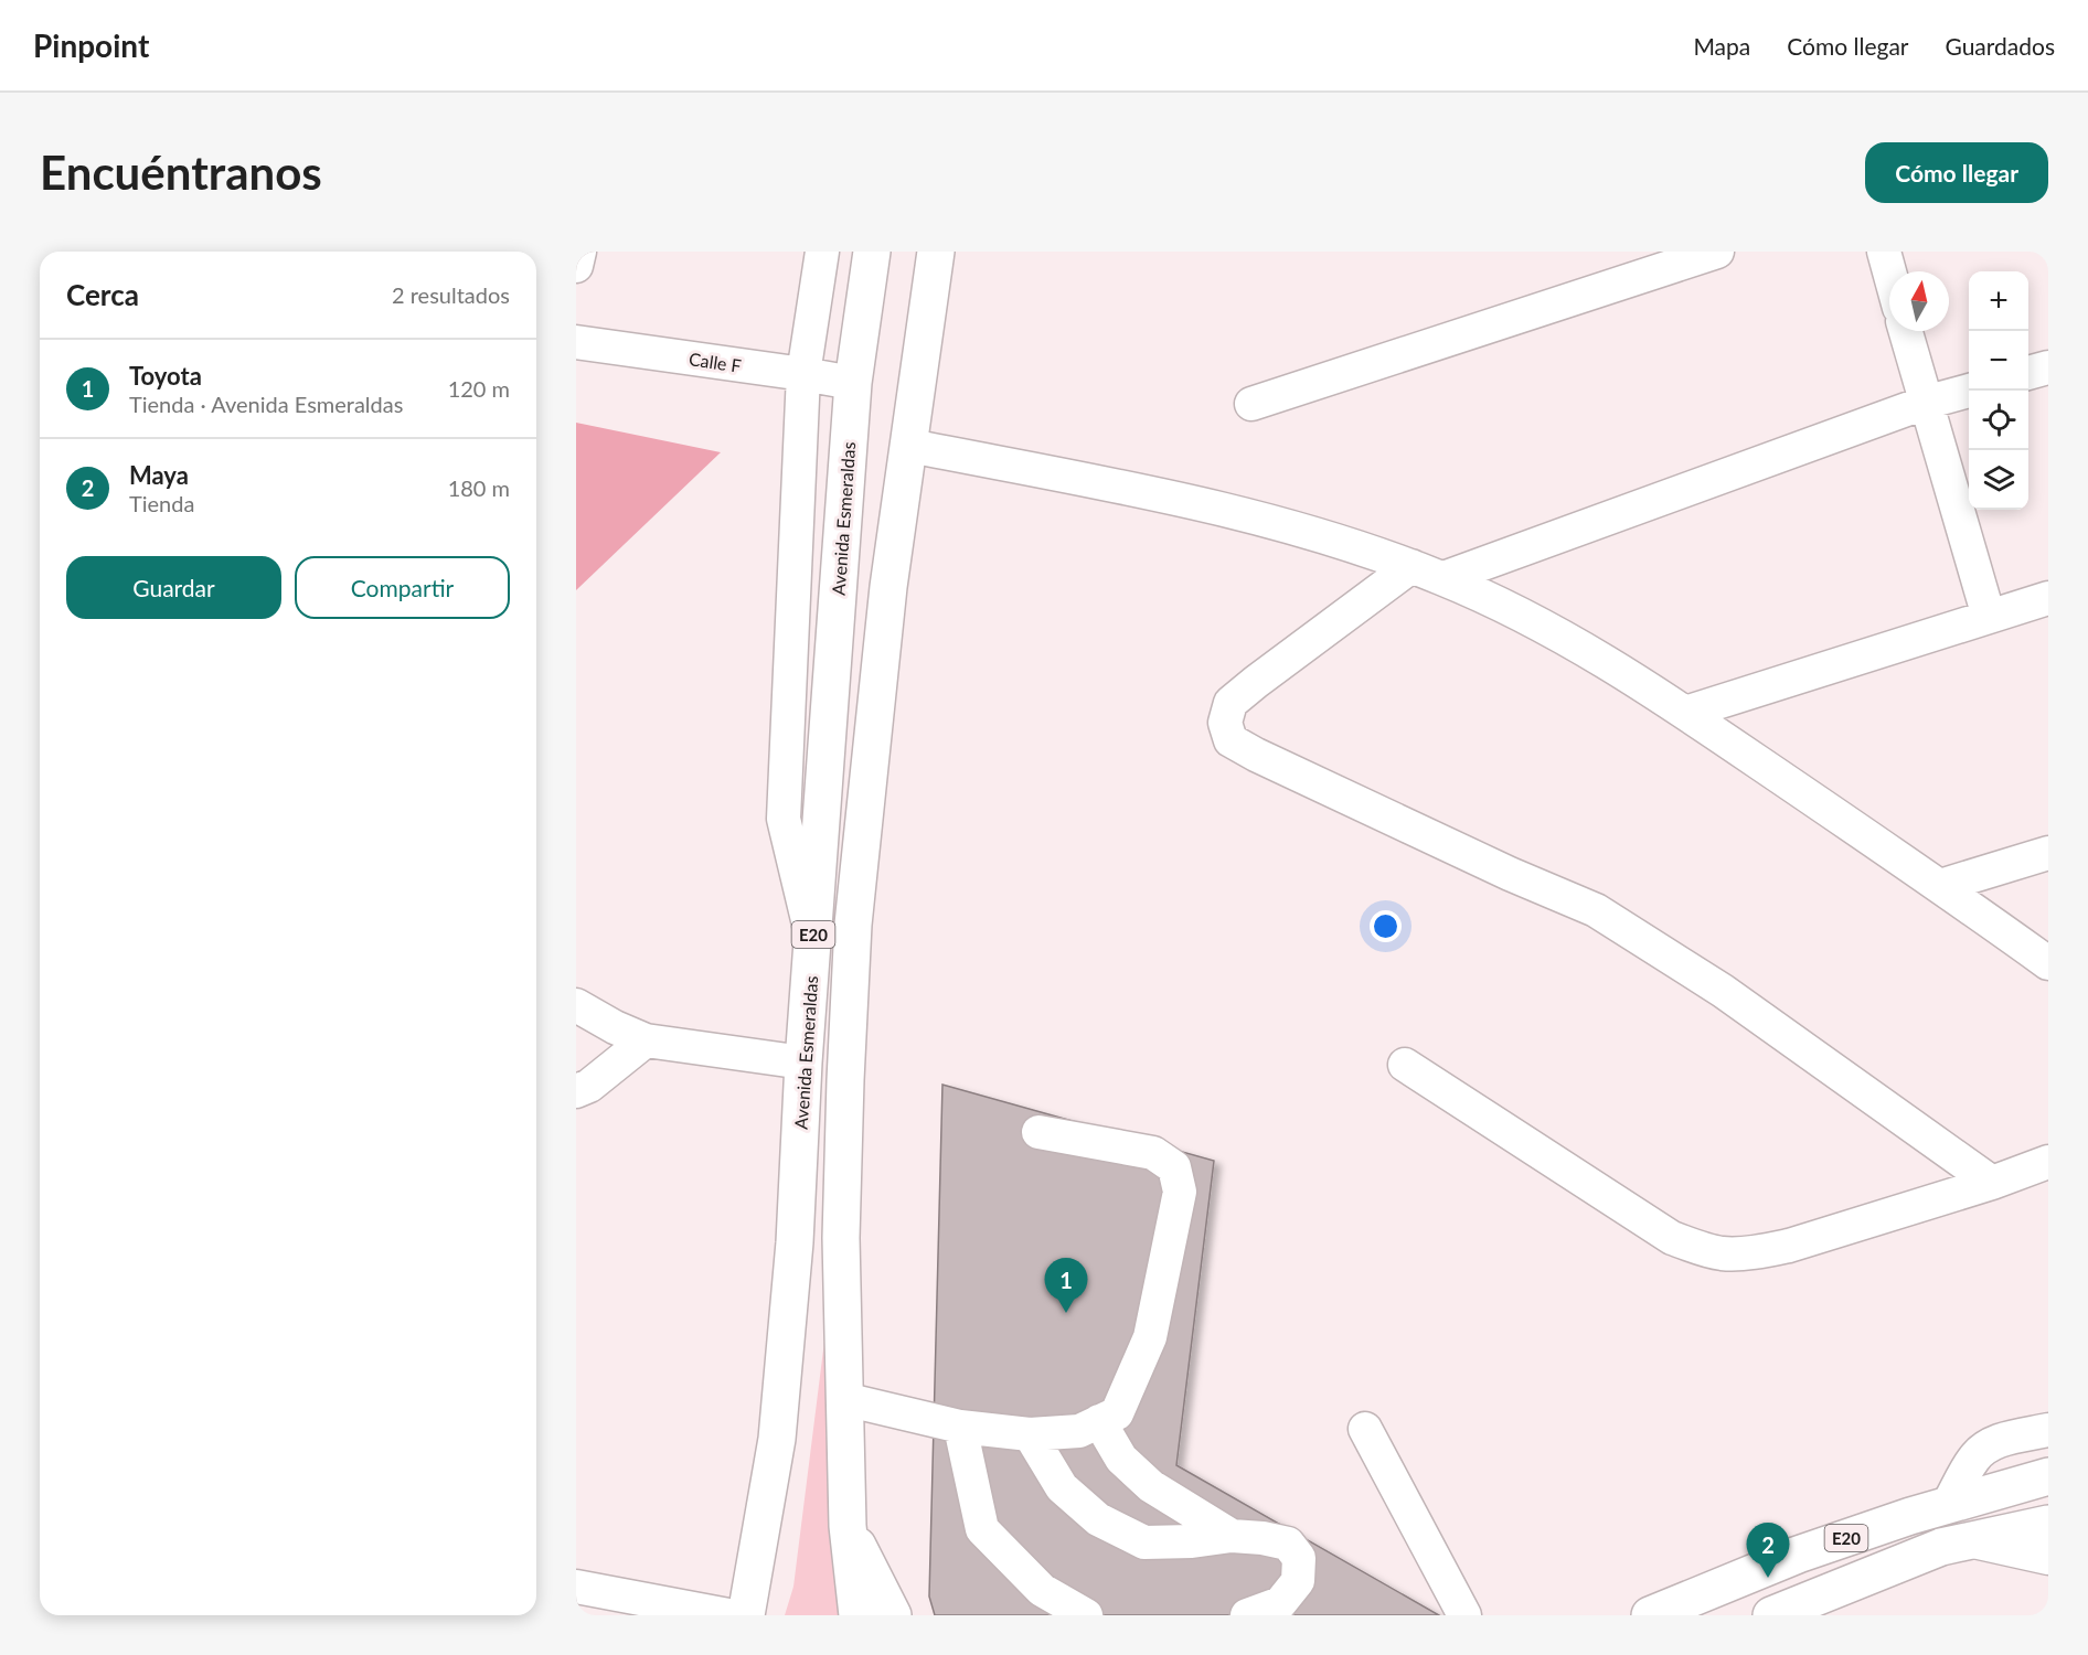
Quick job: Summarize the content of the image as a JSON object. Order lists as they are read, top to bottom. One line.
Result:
{"streets":{"highway":["Avenida Esmeraldas","E20"],"street":["Calle F"]},"crossings":[["Calle F","Avenida Esmeraldas"]],"north":"top","page":{"header":"Pinpoint","nav":["Mapa","Cómo llegar","Guardados"],"buttons":["Cómo llegar",["Guardar","Compartir"]],"title":"Encuéntranos","heading":["Cerca","2 resultados"],"map_buttons":["+","−"],"list":[{"mark":"1","name":"Toyota","note":"Tienda · Avenida Esmeraldas","value":"120 m"},{"mark":"2","name":"Maya","note":"Tienda","value":"180 m"}],"pins":["1","2"]}}
